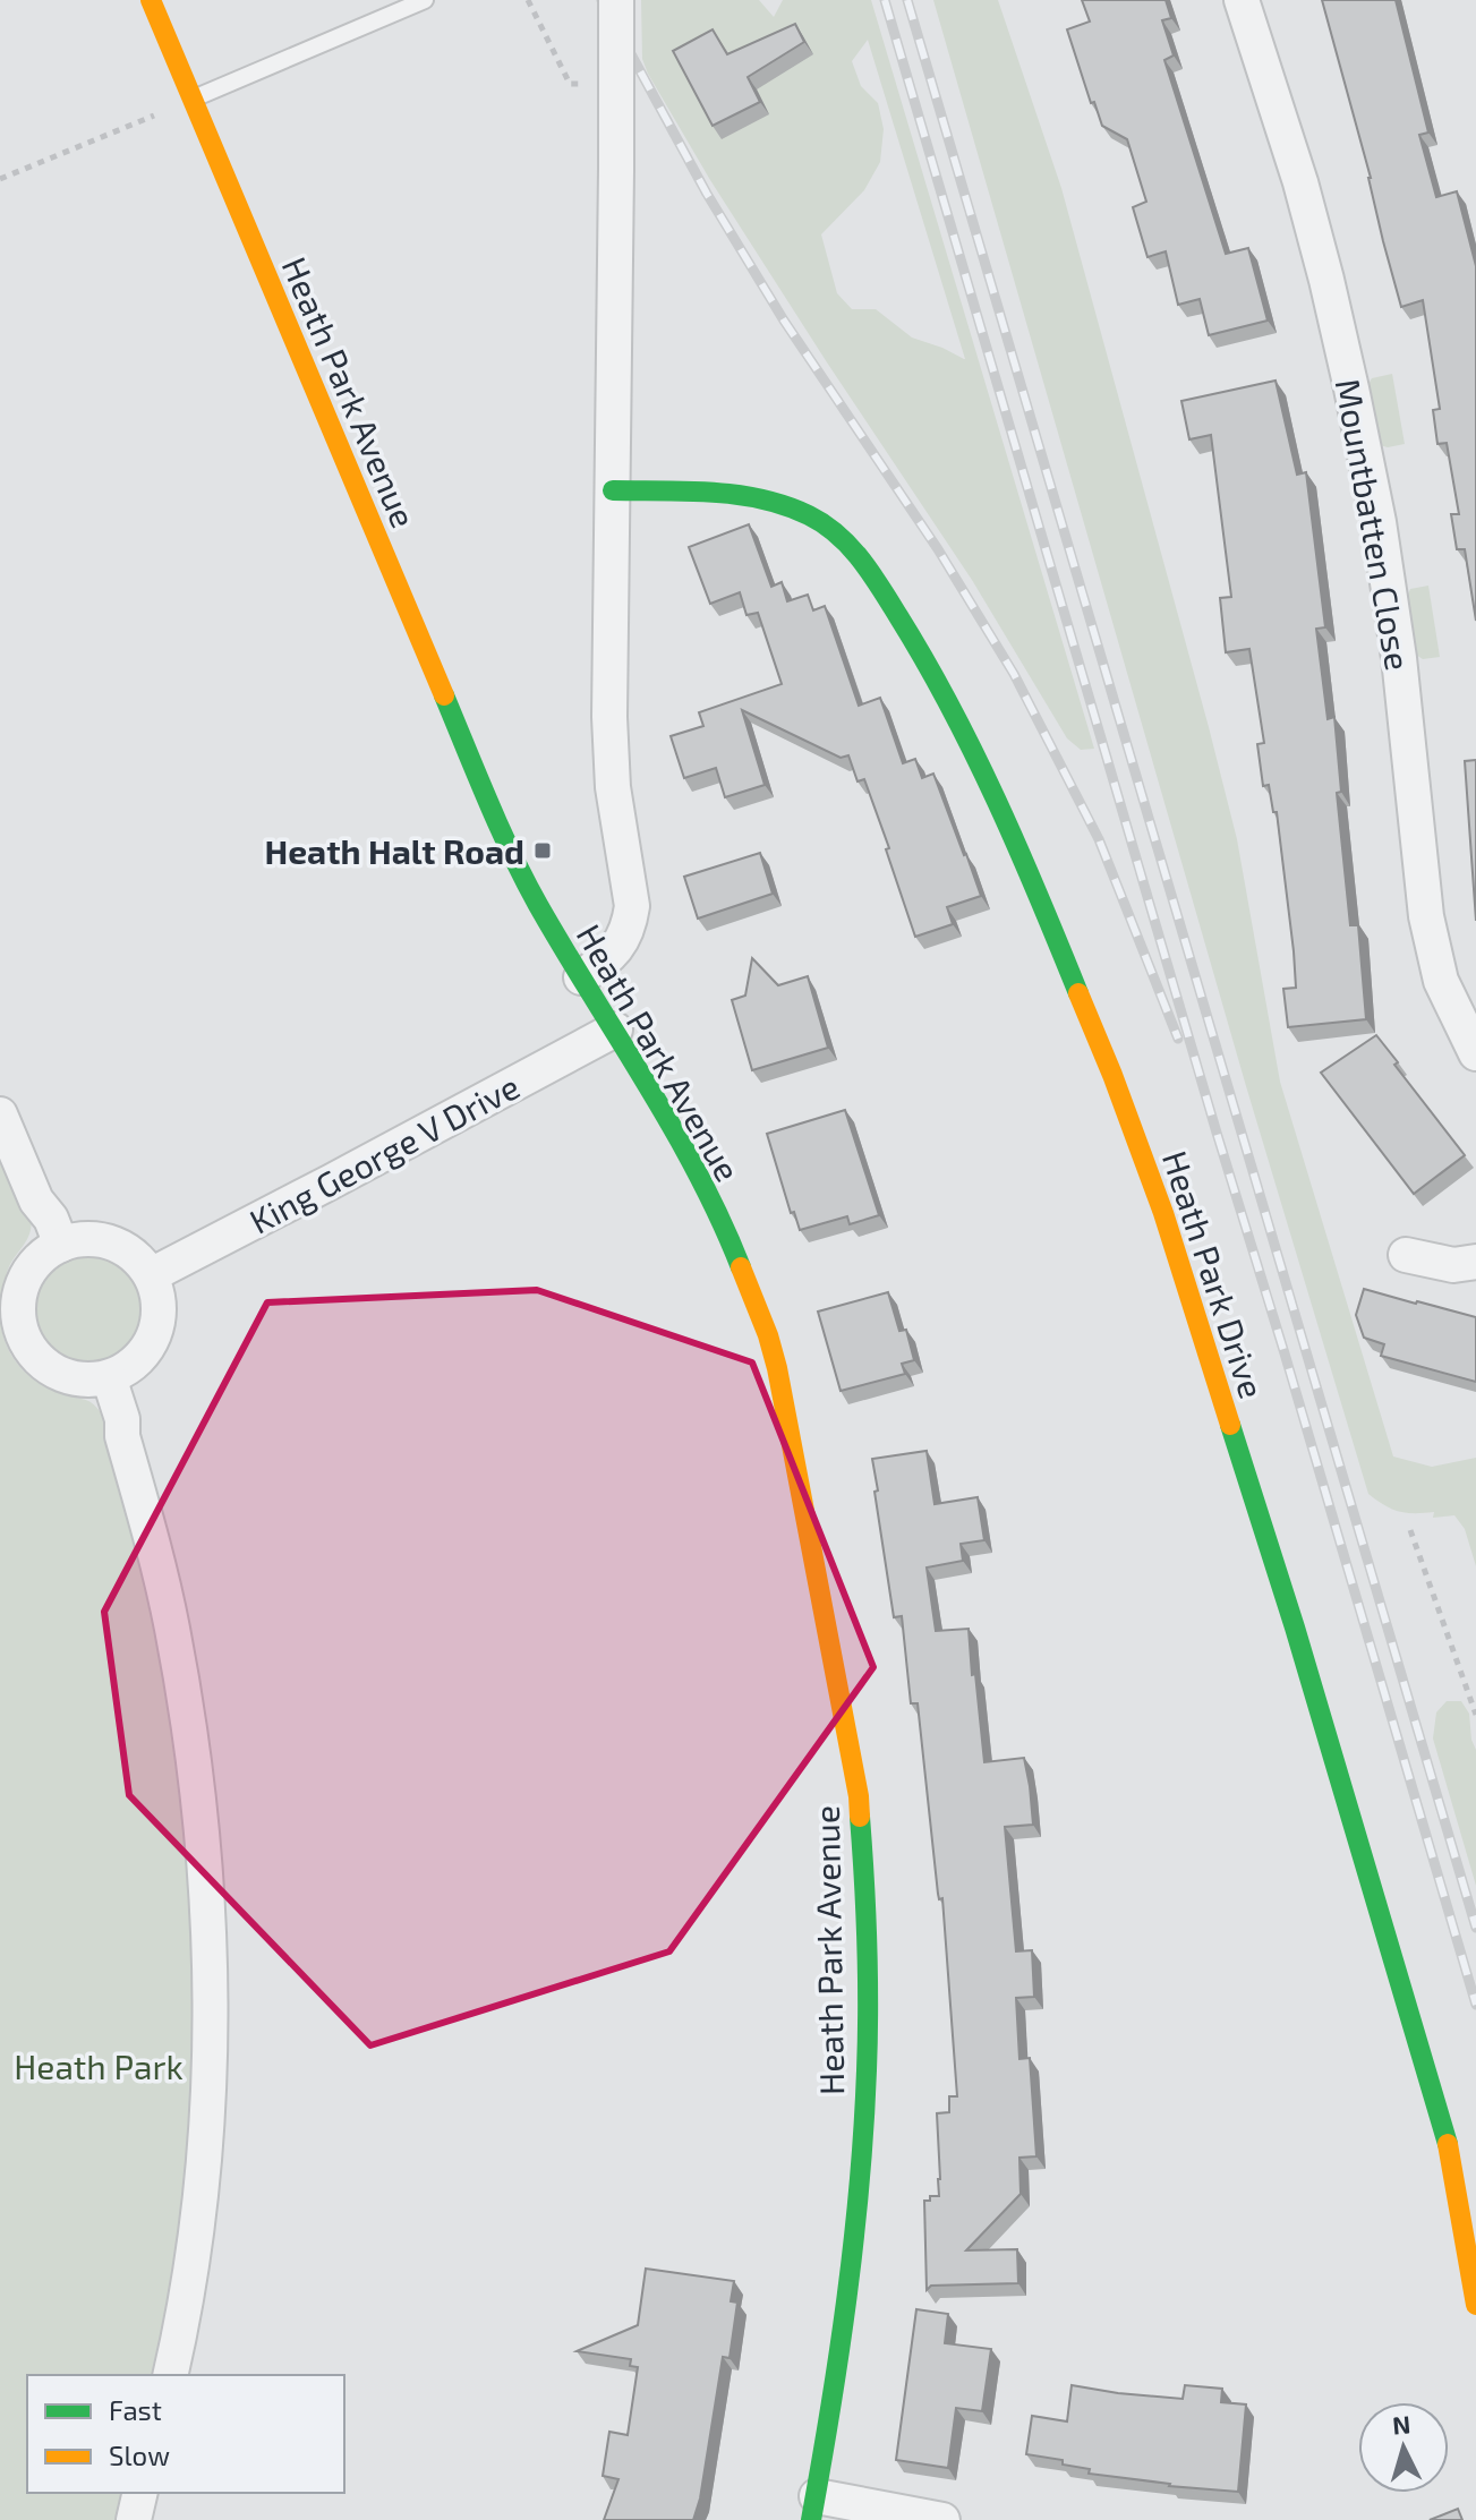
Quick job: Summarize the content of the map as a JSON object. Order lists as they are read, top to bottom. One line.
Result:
{"streets":{"street":["Heath Park Avenue","Mountbatten Close","King George V Drive","Heath Park Drive"]},"crossings":[["Heath Park Avenue","King George V Drive"]],"parks":["Heath Park"],"places":{"transit":["Heath Halt Road"]},"legend":["Fast","Slow"],"north":"top"}
